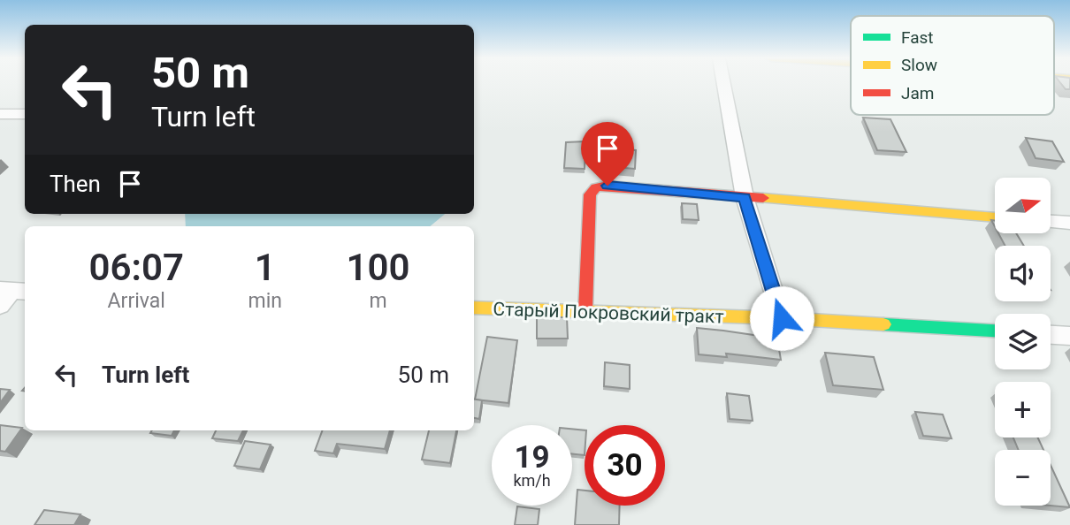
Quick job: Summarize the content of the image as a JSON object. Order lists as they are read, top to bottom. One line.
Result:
{"streets":{"street":["Старый Покровский тракт"]},"legend":["Fast","Slow","Jam"],"north":"right","page":{"turn":["50 m","Turn left"],"then":"Then","map_buttons":["+","−"],"eta":["06:07","Arrival","1","min","100","m"],"list":[{"name":"Turn left","value":"50 m"}],"speed":"19 km/h","limit":"30"}}
